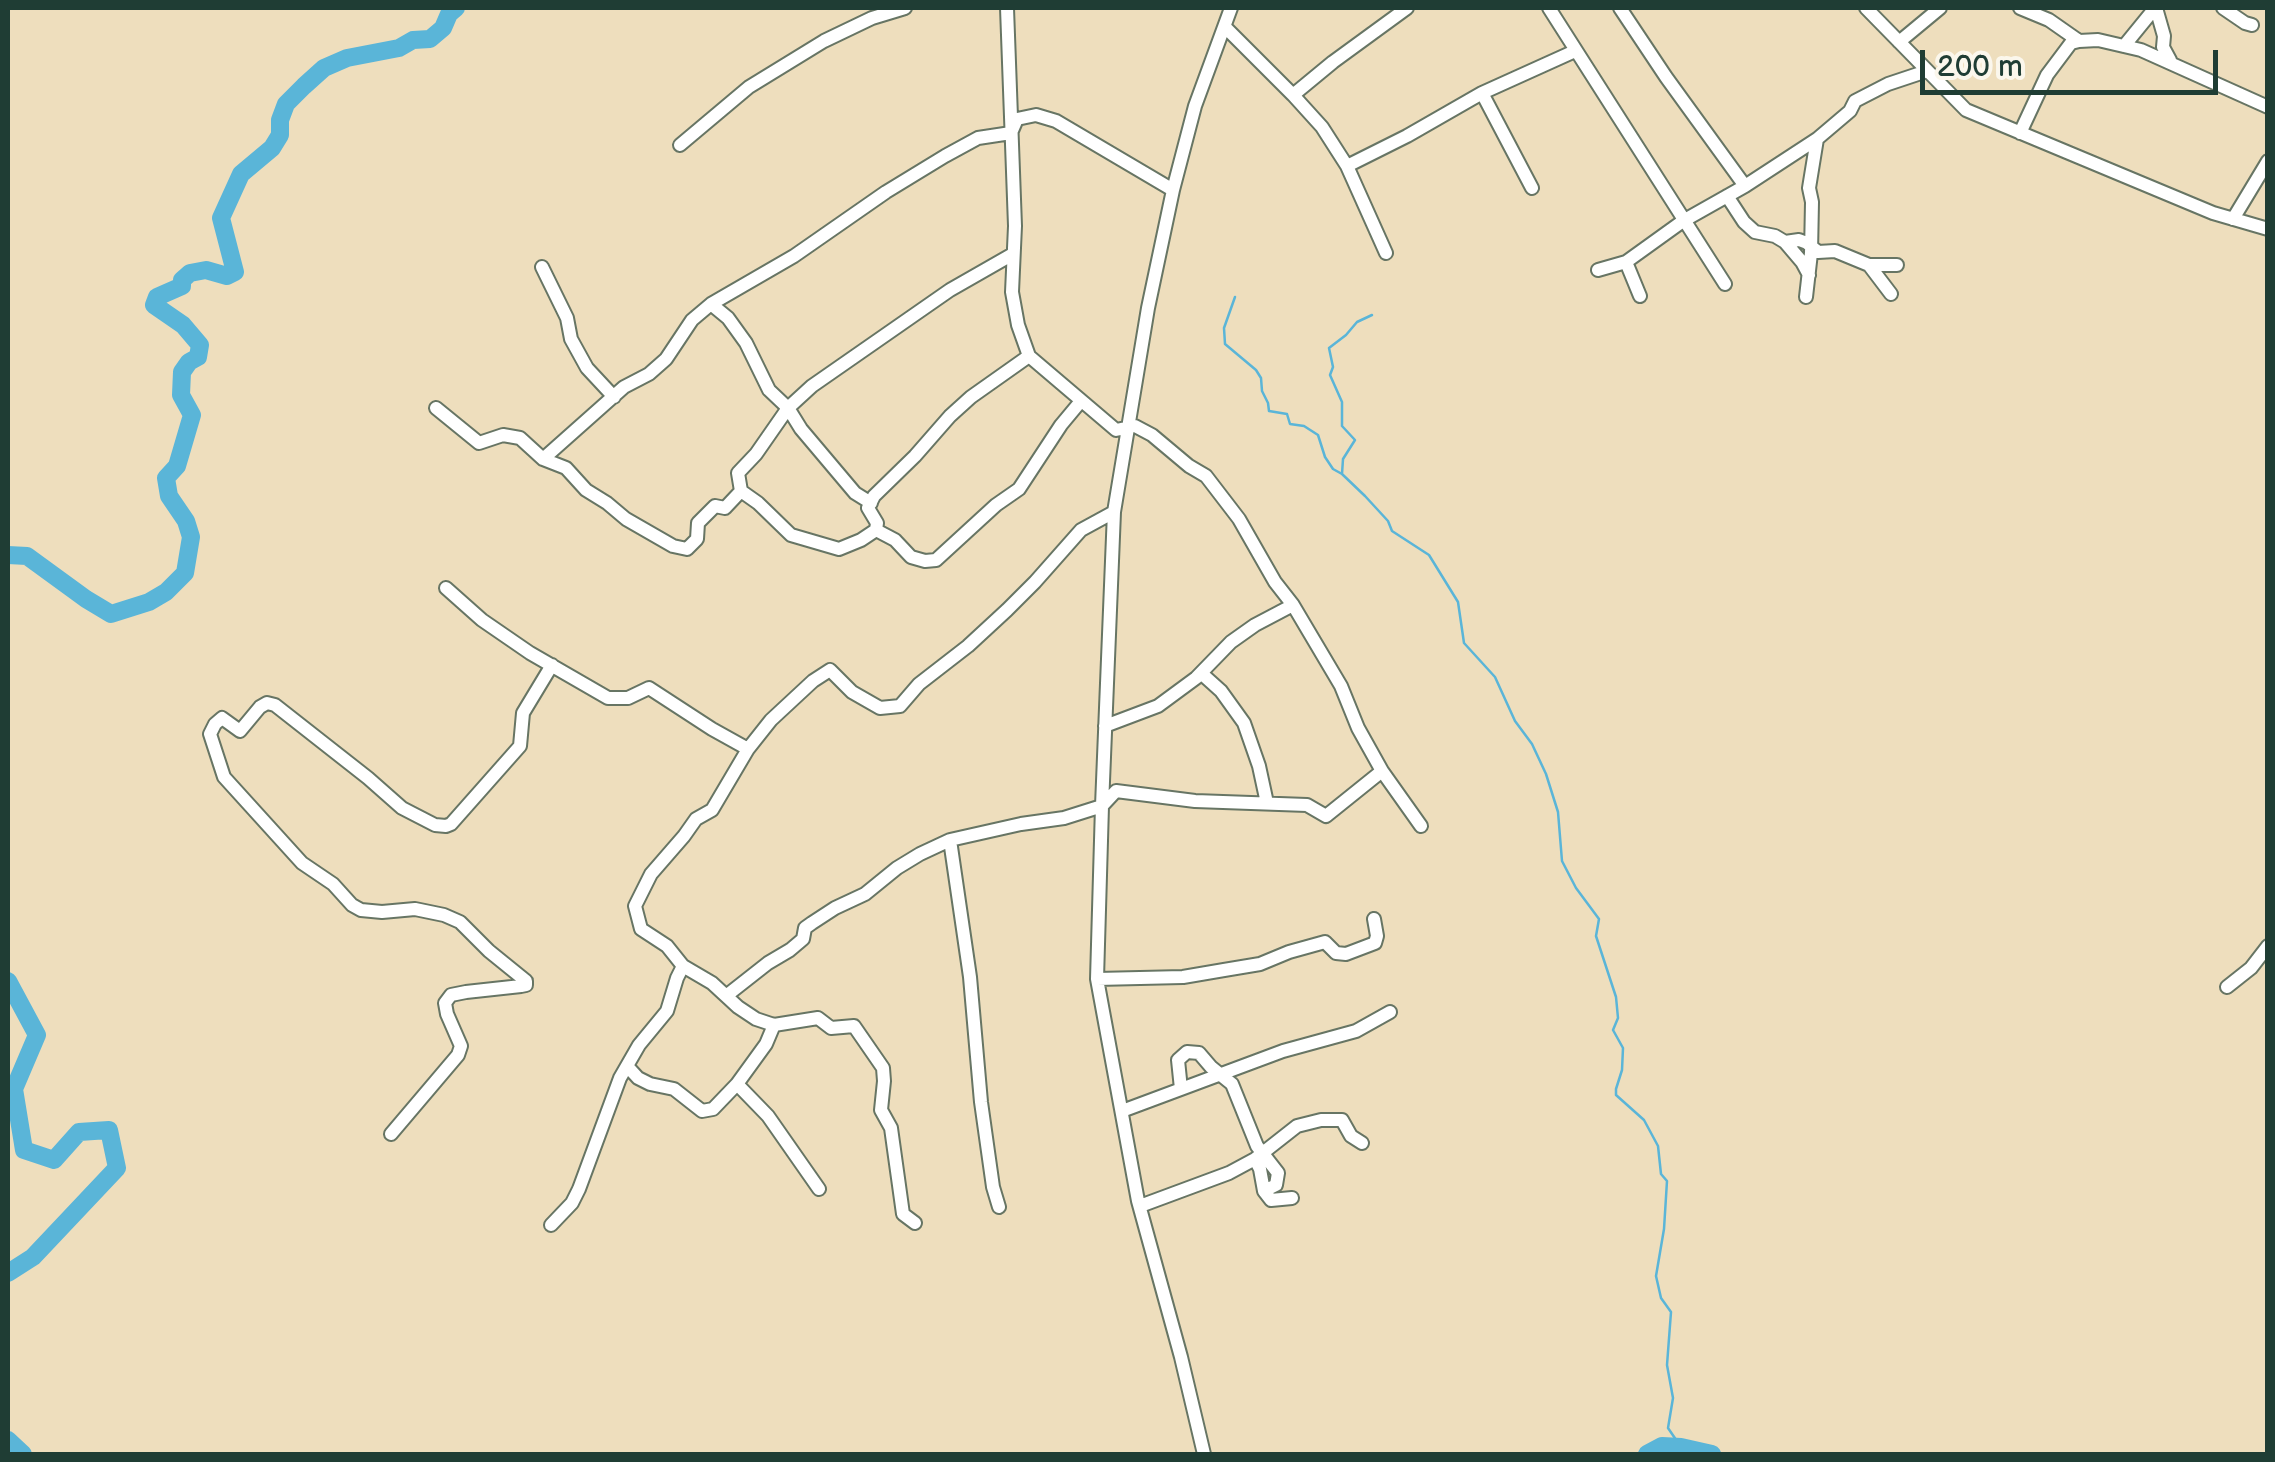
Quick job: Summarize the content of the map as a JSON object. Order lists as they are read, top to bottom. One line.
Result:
{"scale_bar":"200 m"}
